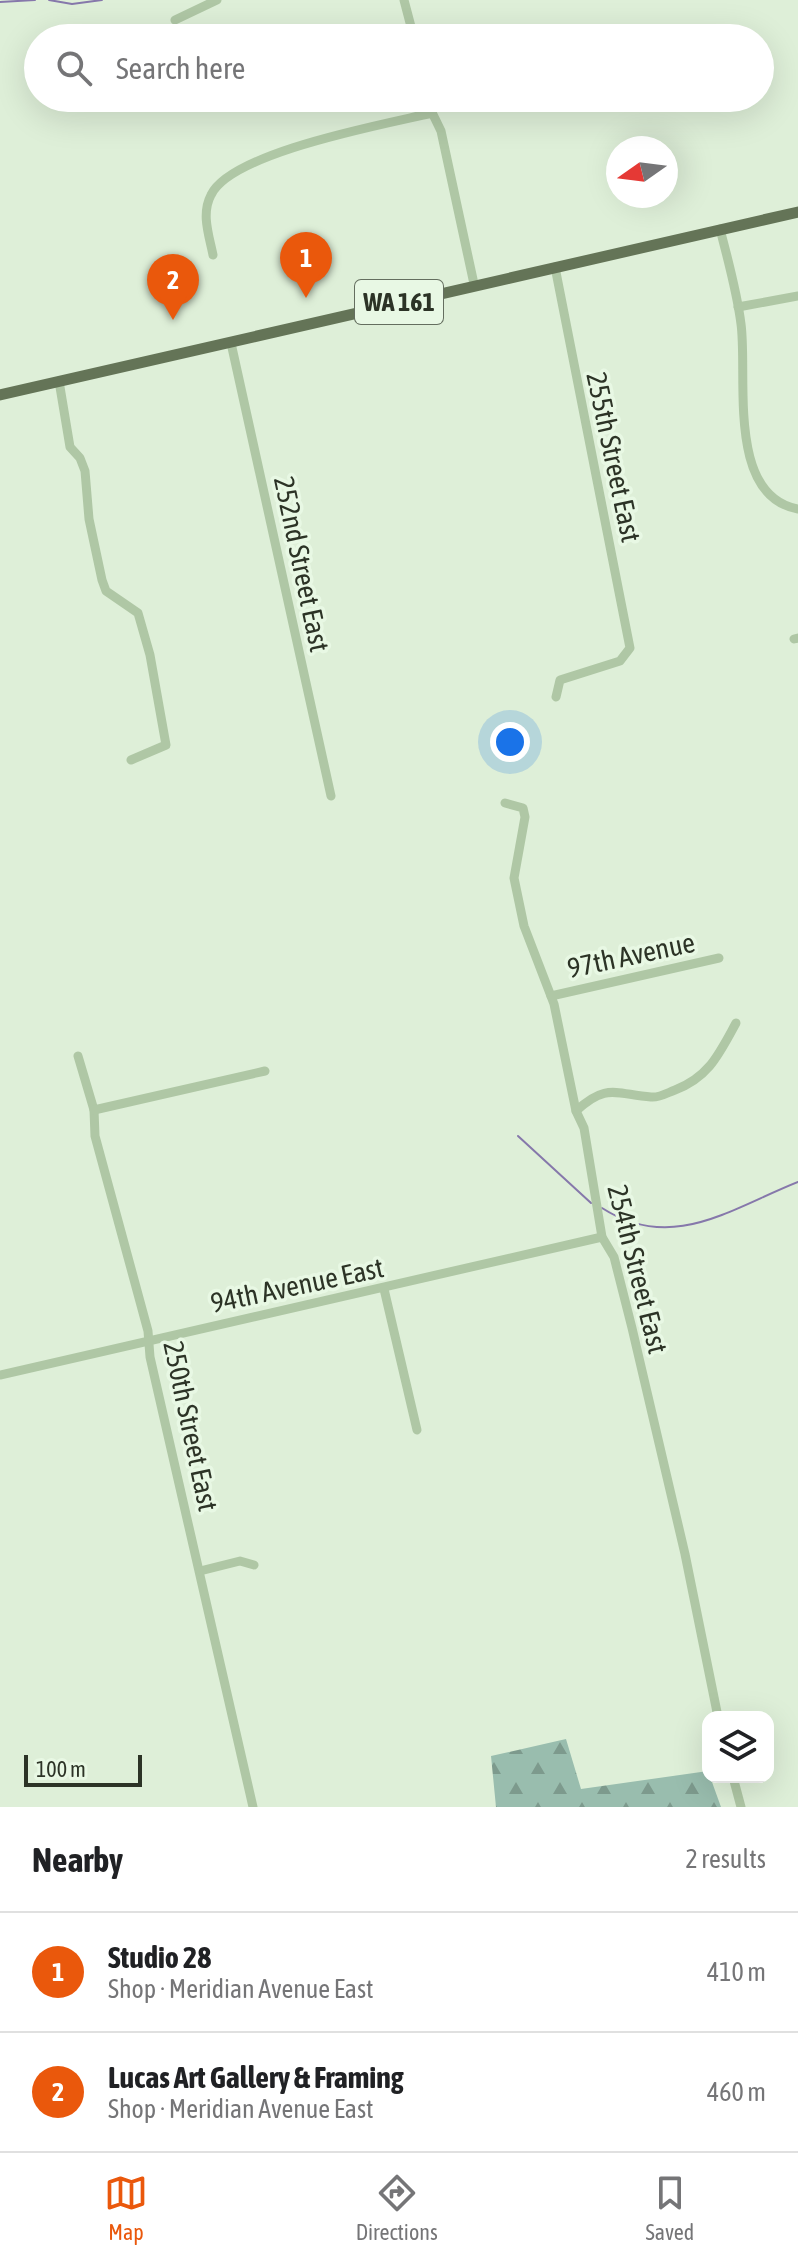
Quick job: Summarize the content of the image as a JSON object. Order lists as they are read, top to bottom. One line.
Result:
{"streets":{"main road":["WA 161"],"street":["255th Street East","252nd Street East","97th Avenue","254th Street East","94th Avenue East","250th Street East"]},"crossings":[["WA 161","255th Street East"],["WA 161","252nd Street East"],["97th Avenue","254th Street East"],["254th Street East","94th Avenue East"],["94th Avenue East","250th Street East"]],"scale_bar":"100 m","north":"left","page":{"search":"Search here","pins":["1","2"],"scale":"100 m","heading":["Nearby","2 results"],"list":[{"mark":"1","name":"Studio 28","note":"Shop · Meridian Avenue East","value":"410 m"},{"mark":"2","name":"Lucas Art Gallery & Framing","note":"Shop · Meridian Avenue East","value":"460 m"}],"nav":["Map","Directions","Saved"]}}
